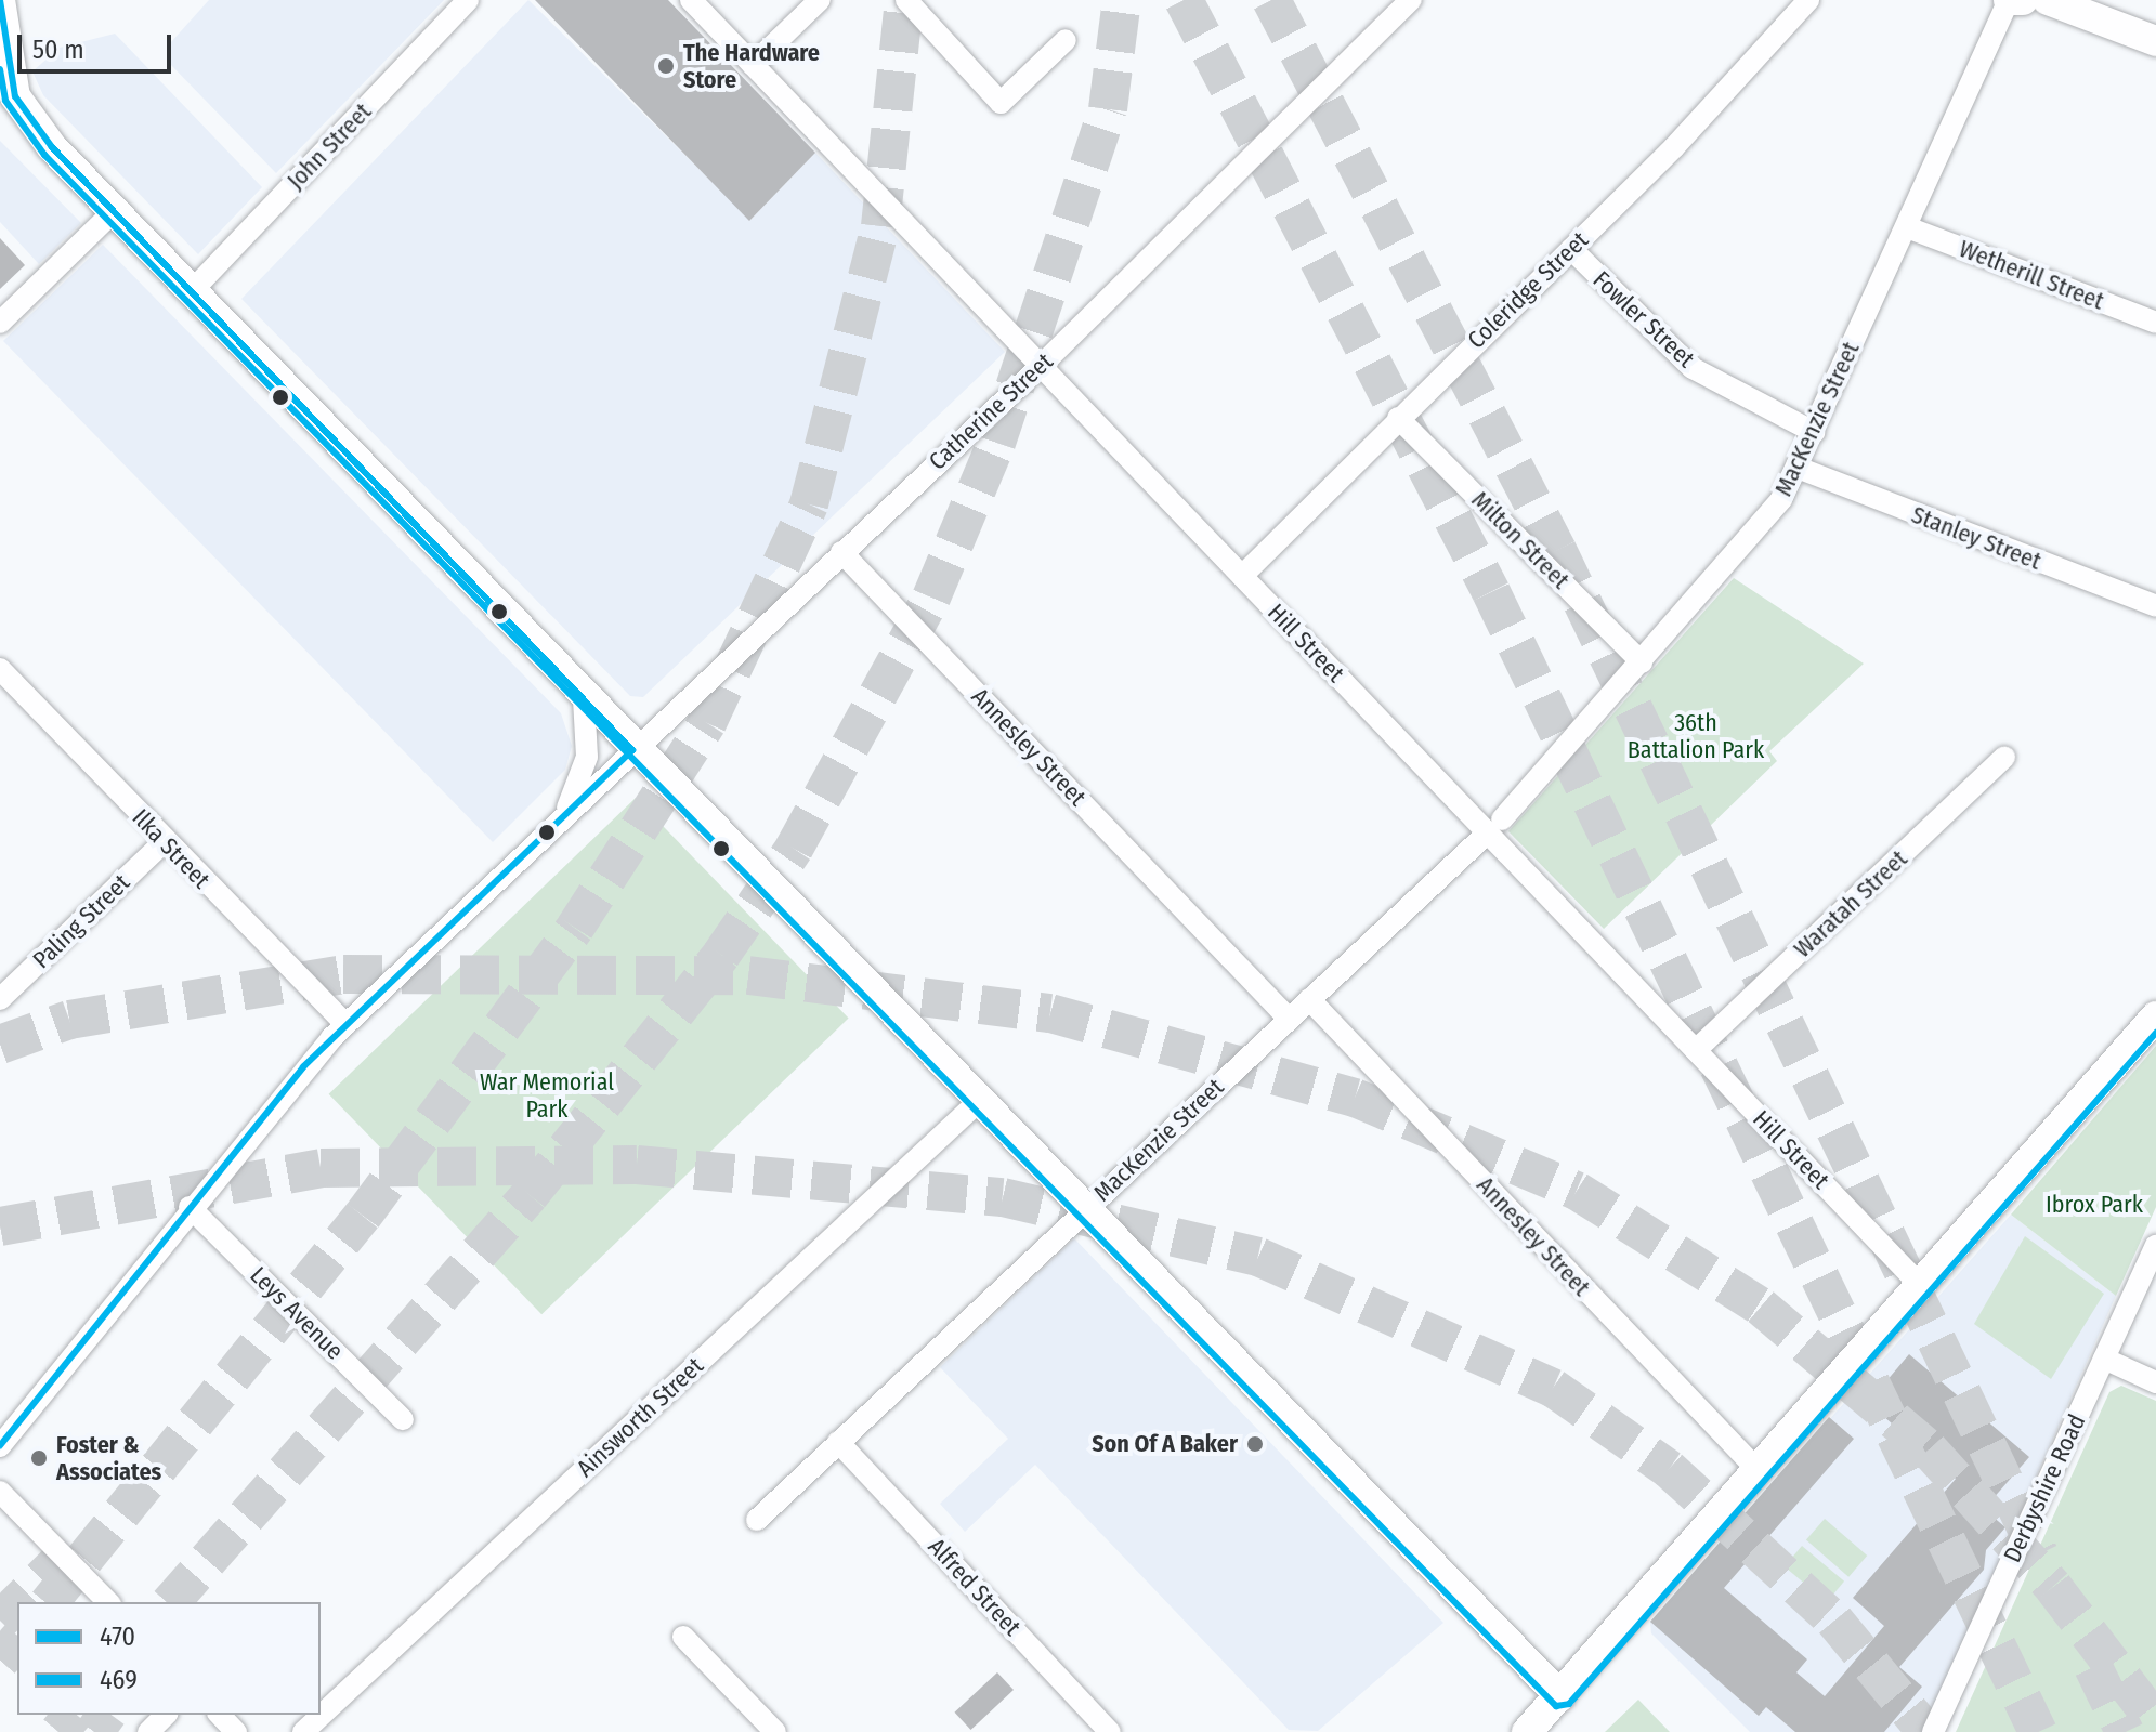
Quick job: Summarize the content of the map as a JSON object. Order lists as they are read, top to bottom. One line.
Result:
{"streets":{"street":["John Street","Wetherill Street","Coleridge Street","Fowler Street","Catherine Street","MacKenzie Street","Stanley Street","Milton Street","Hill Street","Annesley Street","Ilka Street","Waratah Street","Paling Street","Leys Avenue","Ainsworth Street","Derbyshire Road","Alfred Street"]},"crossings":[["Wetherill Street","MacKenzie Street"],["Coleridge Street","Fowler Street"],["Coleridge Street","Milton Street"],["Coleridge Street","Hill Street"],["Fowler Street","MacKenzie Street"],["Catherine Street","Hill Street"],["Catherine Street","Annesley Street"],["Catherine Street","Ilka Street"],["Catherine Street","Leys Avenue"],["MacKenzie Street","Stanley Street"],["MacKenzie Street","Milton Street"],["MacKenzie Street","Hill Street"],["MacKenzie Street","Annesley Street"],["MacKenzie Street","Alfred Street"],["Hill Street","Waratah Street"],["Ilka Street","Paling Street"]],"parks":["36th Battalion Park","War Memorial Park","Ibrox Park"],"places":["The Hardware Store","Son Of A Baker","Foster & Associates"],"lines":["transit line 470","transit line 469"],"legend":["470","469"],"scale_bar":"50 m"}
